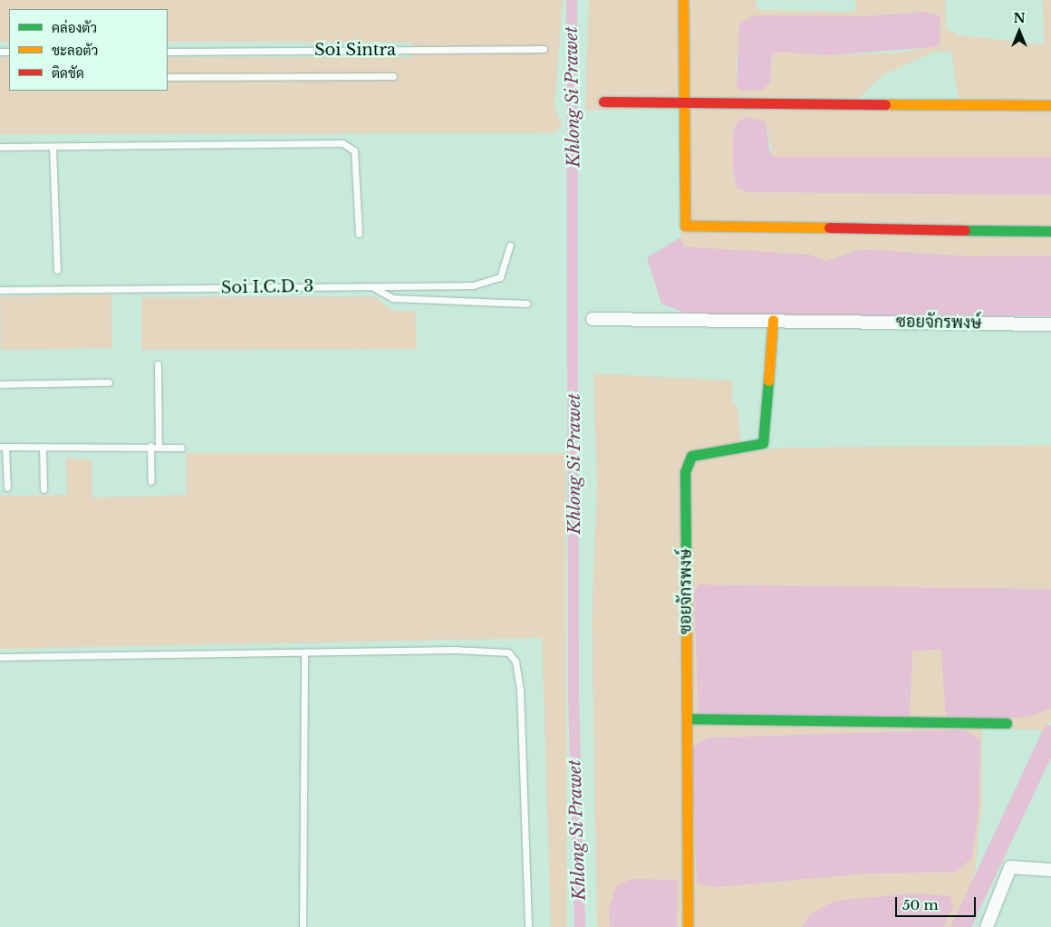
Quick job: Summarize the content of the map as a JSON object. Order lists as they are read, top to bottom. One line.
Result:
{"streets":{"street":["ซอยจักรพงษ์"],"lane":["Soi Sintra","Soi I.C.D. 3"]},"water":["Khlong Si Prawet"],"legend":["คล่องตัว","ชะลอตัว","ติดขัด"],"scale_bar":"50 m","north":"top"}
